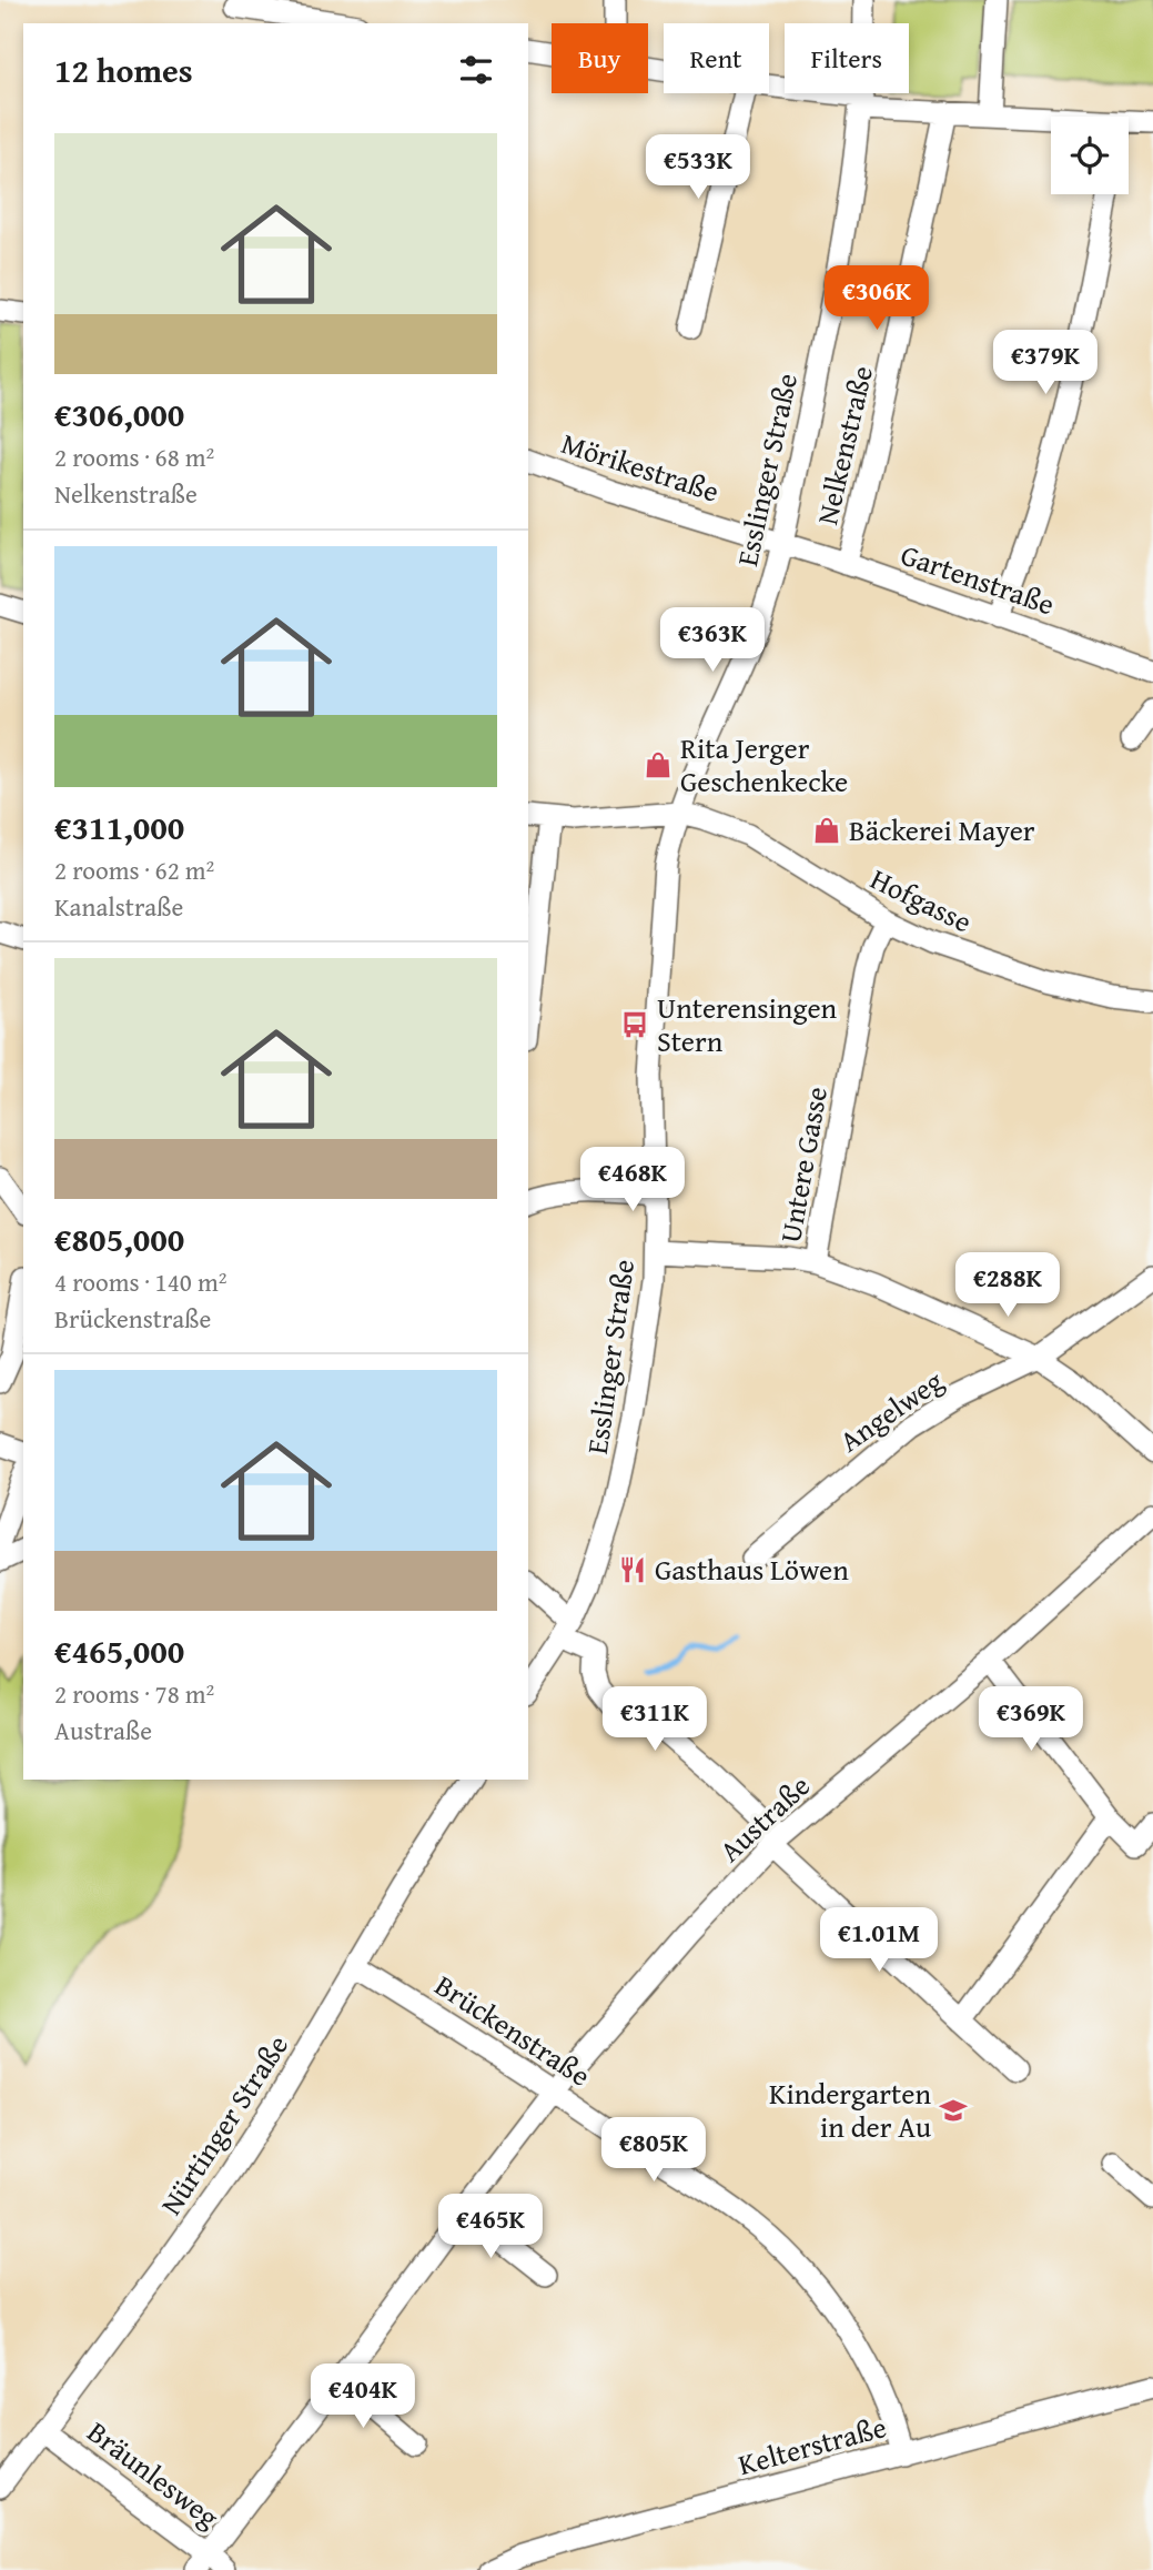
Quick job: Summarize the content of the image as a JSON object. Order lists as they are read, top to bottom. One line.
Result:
{"streets":{"street":["Nelkenstraße","Mörikestraße","Esslinger Straße","Gartenstraße","Hofgasse","Untere Gasse","Angelweg","Austraße","Brückenstraße","Nürtinger Straße","Kelterstraße","Bräunlesweg"]},"crossings":[["Nelkenstraße","Gartenstraße"],["Mörikestraße","Esslinger Straße"],["Mörikestraße","Gartenstraße"],["Esslinger Straße","Gartenstraße"],["Esslinger Straße","Hofgasse"],["Esslinger Straße","Untere Gasse"],["Hofgasse","Untere Gasse"],["Austraße","Brückenstraße"],["Austraße","Bräunlesweg"],["Brückenstraße","Nürtinger Straße"],["Brückenstraße","Kelterstraße"],["Nürtinger Straße","Bräunlesweg"]],"places":{"shop":["Rita Jerger Geschenkecke","Bäckerei Mayer"],"bus stop":["Unterensingen Stern"],"restaurant":["Gasthaus Löwen"],"school or university":["Kindergarten in der Au"]},"page":{"chip":["Buy","Rent","Filters"],"heading":"12 homes","list":[{"name":"€306,000","note":"2 rooms · 68 m² · Nelkenstraße"},{"name":"€311,000","note":"2 rooms · 62 m² · Kanalstraße"},{"name":"€805,000","note":"4 rooms · 140 m² · Brückenstraße"},{"name":"€465,000","note":"2 rooms · 78 m² · Austraße"}],"price":["€533K","€306K","€379K","€363K","€468K","€288K","€311K","€369K","€1.01M","€805K","€465K","€404K"]}}
